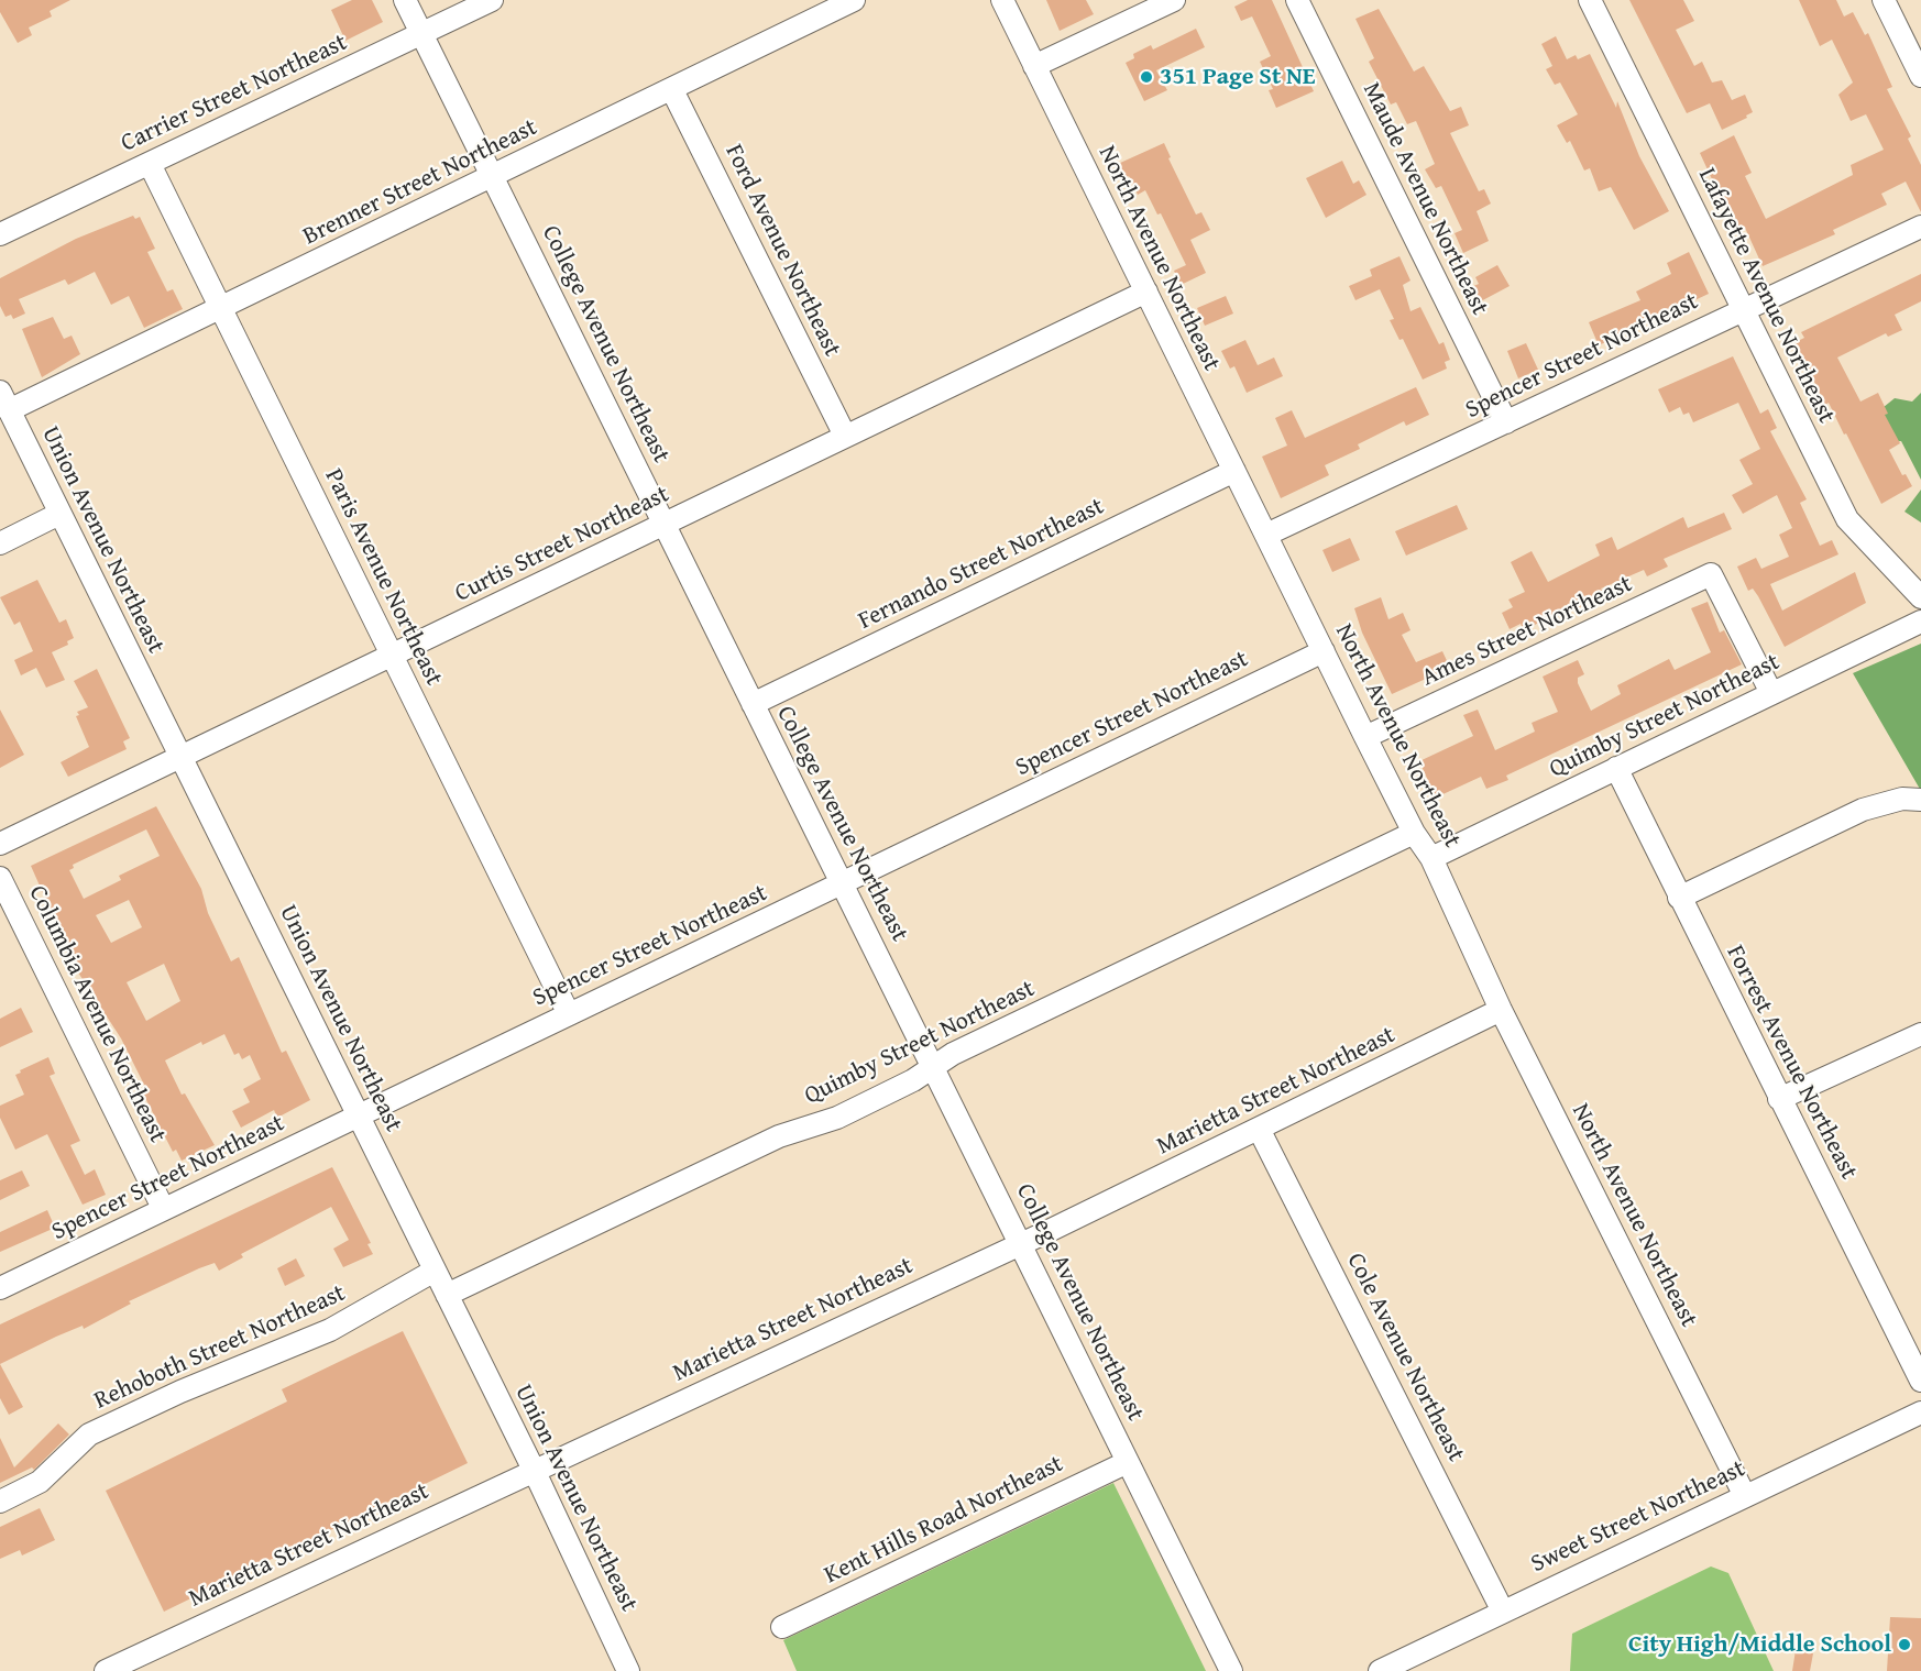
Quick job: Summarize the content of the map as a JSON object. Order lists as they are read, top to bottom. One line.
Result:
{"streets":{"street":["Carrier Street Northeast","Brenner Street Northeast","Maude Avenue Northeast","Ford Avenue Northeast","North Avenue Northeast","Lafayette Avenue Northeast","College Avenue Northeast","Spencer Street Northeast","Union Avenue Northeast","Curtis Street Northeast","Fernando Street Northeast","Paris Avenue Northeast","Ames Street Northeast","Quimby Street Northeast","Columbia Avenue Northeast","Forrest Avenue Northeast","Marietta Street Northeast","Rehoboth Street Northeast","Cole Avenue Northeast","Sweet Street Northeast","Kent Hills Road Northeast"]},"crossings":[["Carrier Street Northeast","College Avenue Northeast"],["Carrier Street Northeast","Paris Avenue Northeast"],["Brenner Street Northeast","Ford Avenue Northeast"],["Brenner Street Northeast","College Avenue Northeast"],["Brenner Street Northeast","Union Avenue Northeast"],["Brenner Street Northeast","Paris Avenue Northeast"],["Maude Avenue Northeast","Spencer Street Northeast"],["Ford Avenue Northeast","Curtis Street Northeast"],["North Avenue Northeast","Spencer Street Northeast"],["North Avenue Northeast","Curtis Street Northeast"],["North Avenue Northeast","Fernando Street Northeast"],["North Avenue Northeast","Ames Street Northeast"],["North Avenue Northeast","Quimby Street Northeast"],["North Avenue Northeast","Marietta Street Northeast"],["North Avenue Northeast","Sweet Street Northeast"],["Lafayette Avenue Northeast","Spencer Street Northeast"],["College Avenue Northeast","Spencer Street Northeast"],["College Avenue Northeast","Curtis Street Northeast"],["College Avenue Northeast","Fernando Street Northeast"],["College Avenue Northeast","Quimby Street Northeast"],["College Avenue Northeast","Marietta Street Northeast"],["College Avenue Northeast","Kent Hills Road Northeast"],["Spencer Street Northeast","Union Avenue Northeast"],["Spencer Street Northeast","Paris Avenue Northeast"],["Spencer Street Northeast","Columbia Avenue Northeast"],["Union Avenue Northeast","Curtis Street Northeast"],["Union Avenue Northeast","Quimby Street Northeast"],["Union Avenue Northeast","Marietta Street Northeast"],["Union Avenue Northeast","Rehoboth Street Northeast"],["Curtis Street Northeast","Paris Avenue Northeast"],["Ames Street Northeast","Quimby Street Northeast"],["Quimby Street Northeast","Forrest Avenue Northeast"],["Marietta Street Northeast","Cole Avenue Northeast"],["Cole Avenue Northeast","Sweet Street Northeast"]],"places":["351 Page St NE","City High/Middle School"]}
